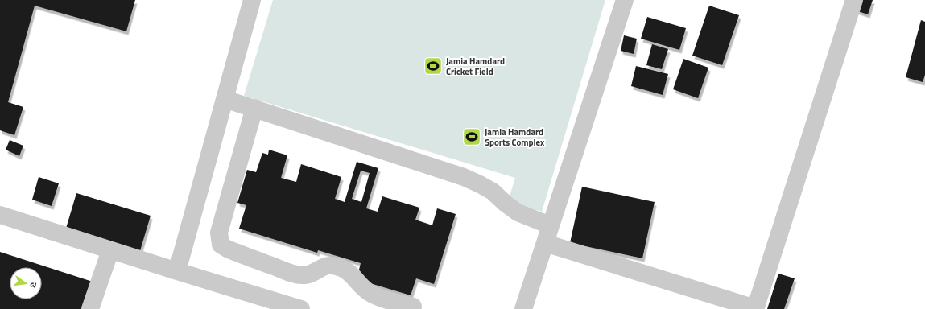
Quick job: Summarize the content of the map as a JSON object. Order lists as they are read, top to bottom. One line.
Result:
{"places":{"sports":["Jamia Hamdard Cricket Field","Jamia Hamdard Sports Complex"]},"north":"right"}
